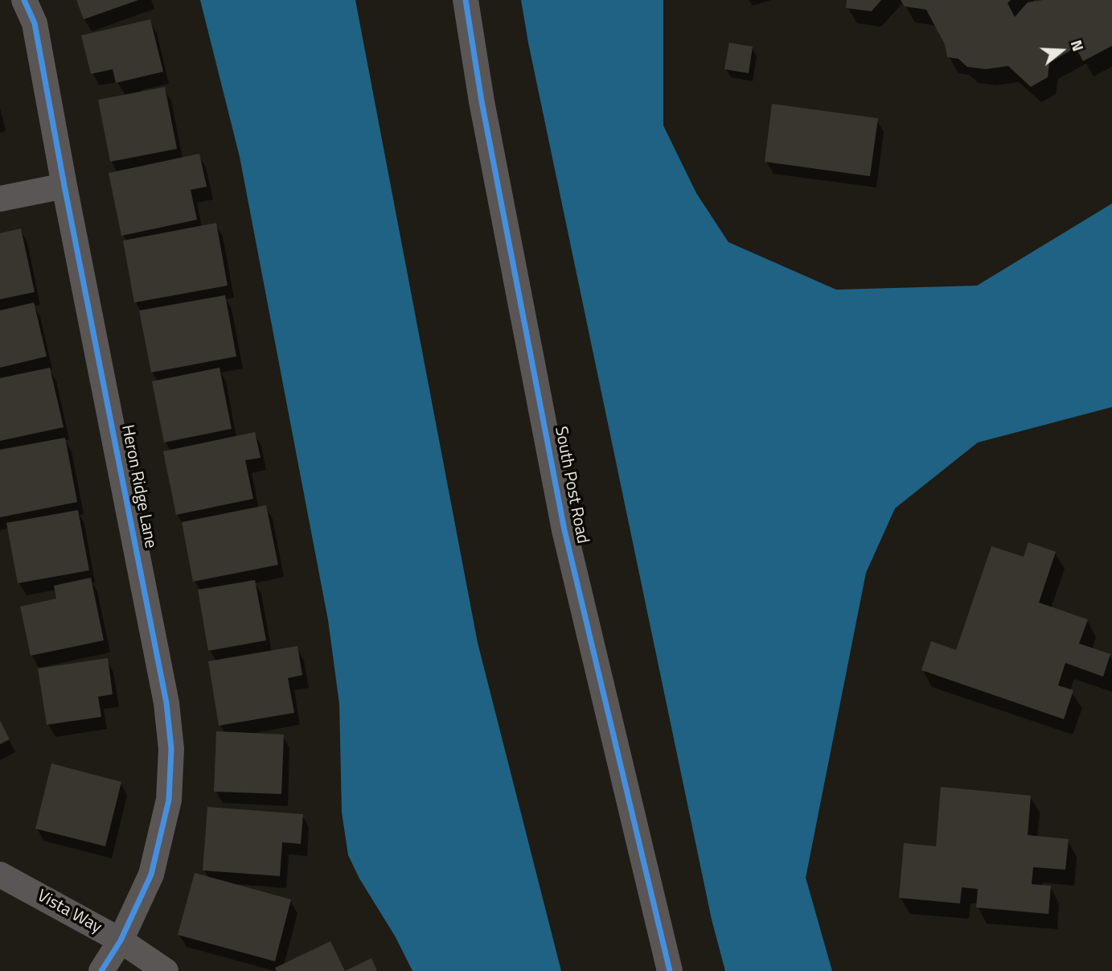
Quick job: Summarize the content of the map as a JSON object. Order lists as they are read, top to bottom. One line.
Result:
{"streets":{"street":["South Post Road","Heron Ridge Lane","Vista Way"]},"crossings":[["Heron Ridge Lane","Vista Way"]],"north":"right"}
